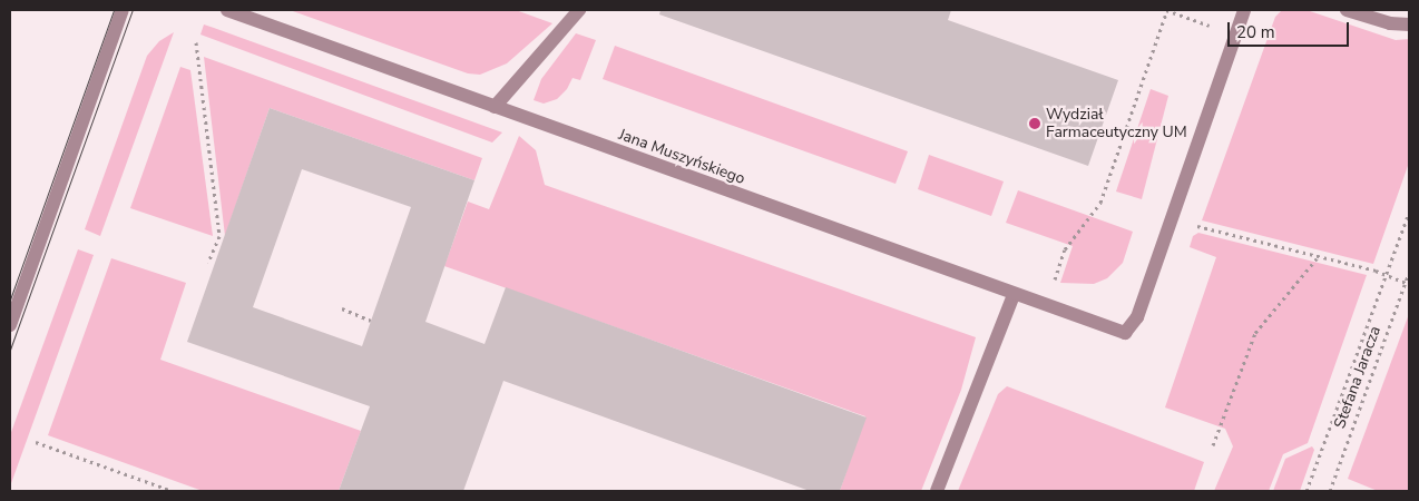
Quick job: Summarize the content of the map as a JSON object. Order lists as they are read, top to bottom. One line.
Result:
{"streets":{"street":["Jana Muszyńskiego"],"path":["Stefana Jaracza"]},"places":["Wydział Farmaceutyczny UM"],"scale_bar":"20 m"}
